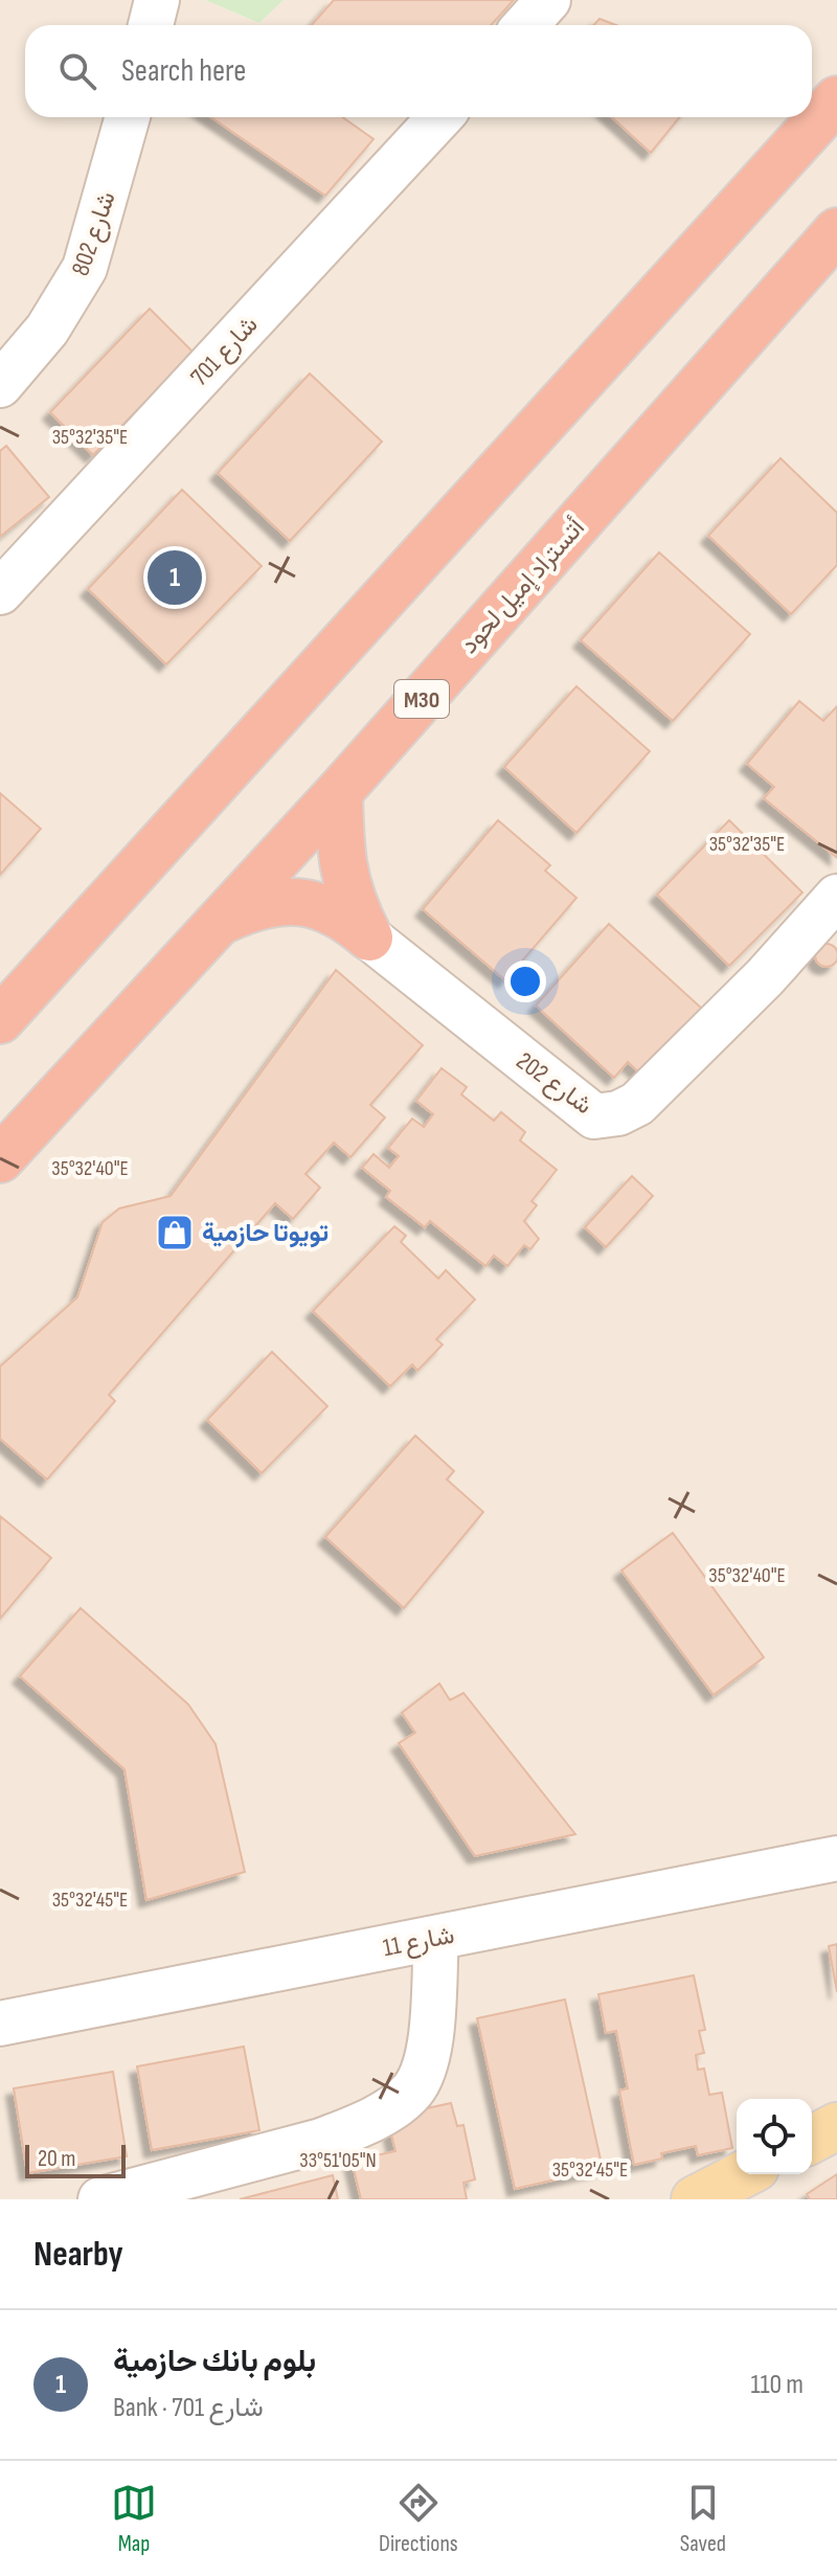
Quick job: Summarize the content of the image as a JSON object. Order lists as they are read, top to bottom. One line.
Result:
{"streets":{"highway":["أتستراد إميل لحود","M30"],"street":["شارع 802","شارع 701","شارع 202","شارع 11"]},"places":{"shop":["تويوتا حازمية"]},"scale_bar":"20 m","page":{"search":"Search here","pins":"1","scale":"20 m","heading":"Nearby","list":[{"mark":"1","name":"بلوم بانك حازمية","note":"Bank · شارع 701","value":"110 m"}],"nav":["Map","Directions","Saved"]},"coordinates":["35°32'35\"E","35°32'40\"E","35°32'45\"E","33°51'05\"N"]}
